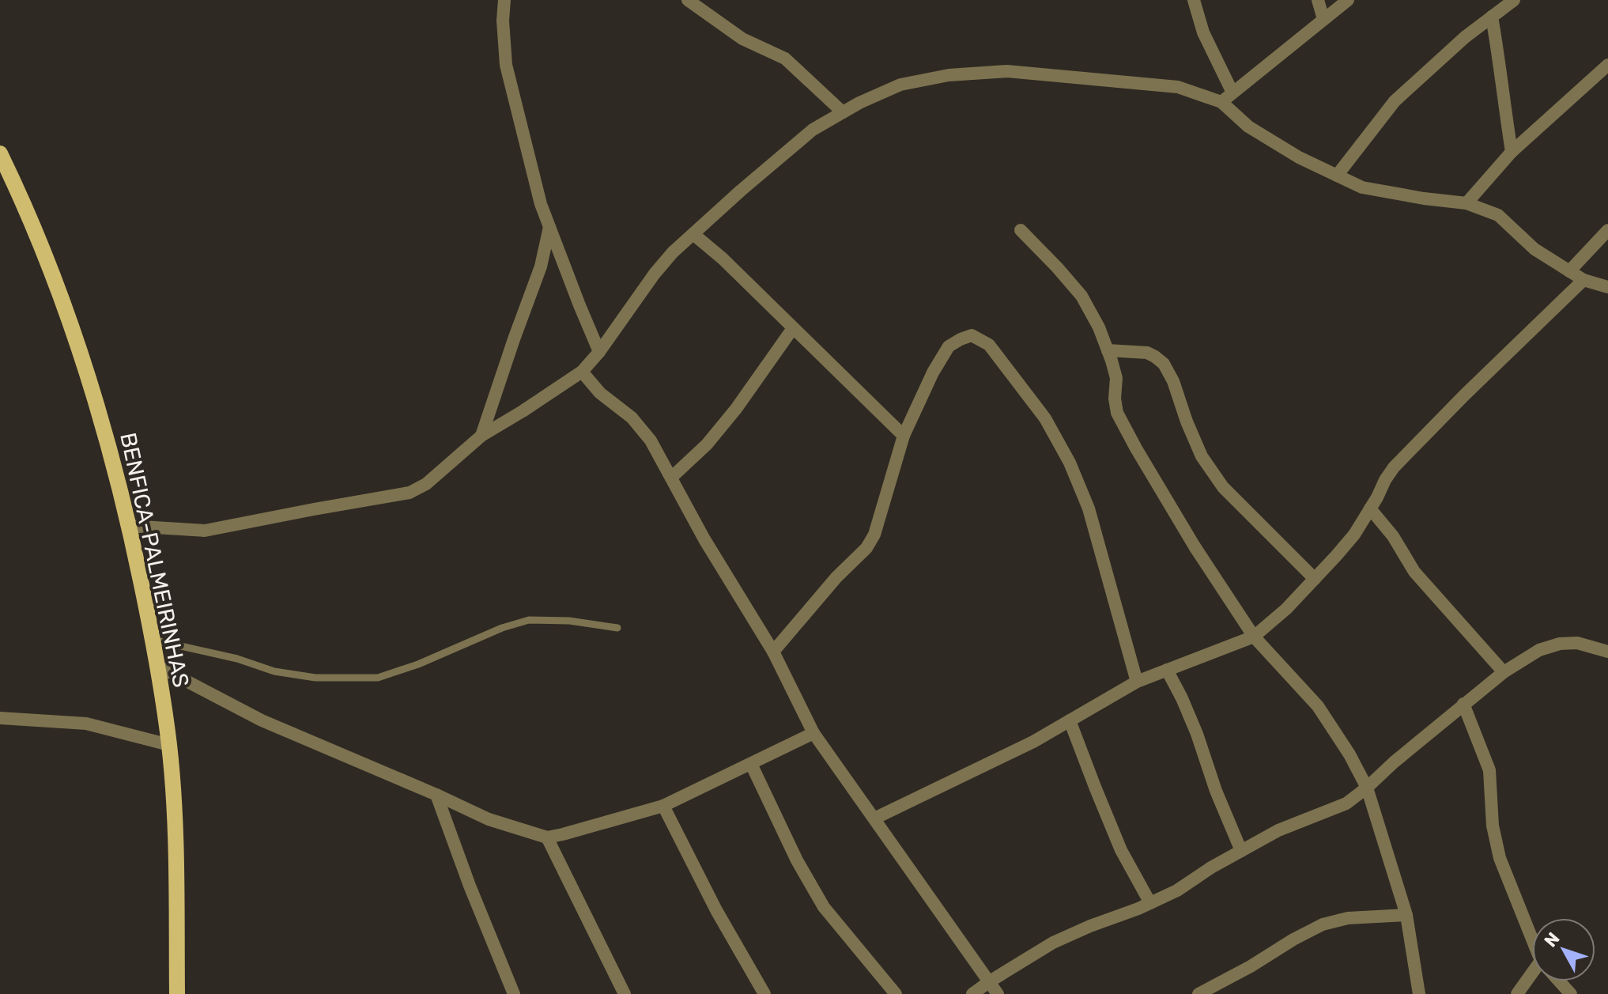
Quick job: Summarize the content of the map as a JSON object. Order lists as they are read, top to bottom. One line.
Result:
{"streets":{"main road":["BENFICA-PALMEIRINHAS"]},"north":"top left"}
